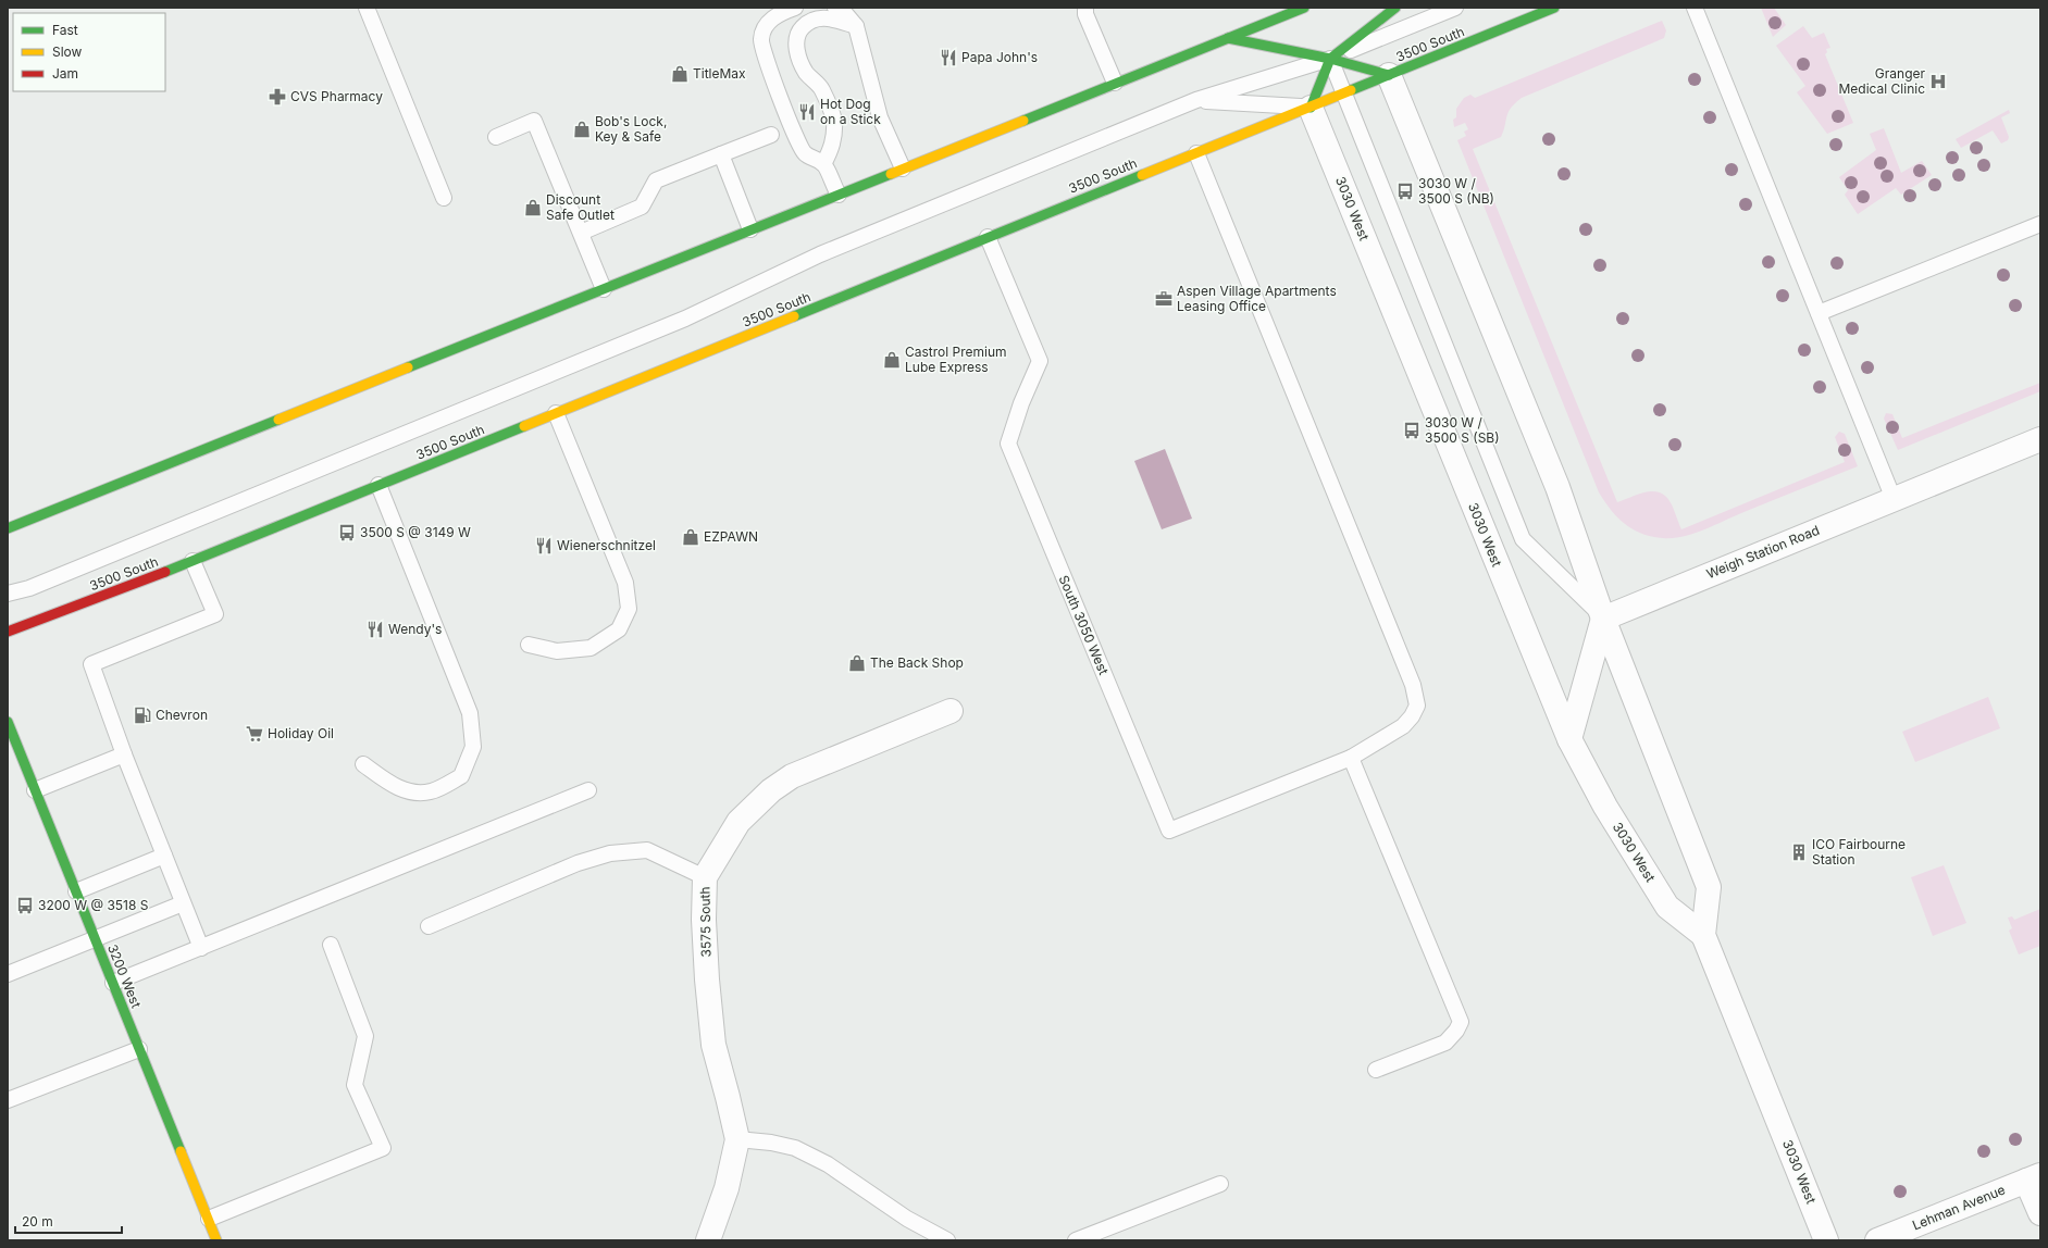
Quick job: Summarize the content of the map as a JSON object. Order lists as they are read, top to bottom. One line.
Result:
{"streets":{"main road":["3500 South","3200 West"],"street":["3030 West","Weigh Station Road","3575 South","Lehman Avenue"],"lane":["South 3050 West"]},"crossings":[["3500 South","3030 West"],["3500 South","South 3050 West"],["3030 West","Weigh Station Road"]],"places":{"restaurant":["Papa John's","Hot Dog on a Stick","Wienerschnitzel","Wendy's"],"shop":["TitleMax","Bob's Lock, Key & Safe","Discount Safe Outlet","Castrol Premium Lube Express","EZPAWN","The Back Shop"],"hospital":["Granger Medical Clinic"],"pharmacy":["CVS Pharmacy"],"bus stop":["3030 W / 3500 S (NB)","3030 W / 3500 S (SB)","3500 S @ 3149 W","3200 W @ 3518 S"],"office":["Aspen Village Apartments Leasing Office"],"fuel station":["Chevron"],"supermarket":["Holiday Oil"],"building":["ICO Fairbourne Station"]},"legend":["Fast","Slow","Jam"],"scale_bar":"20 m"}
